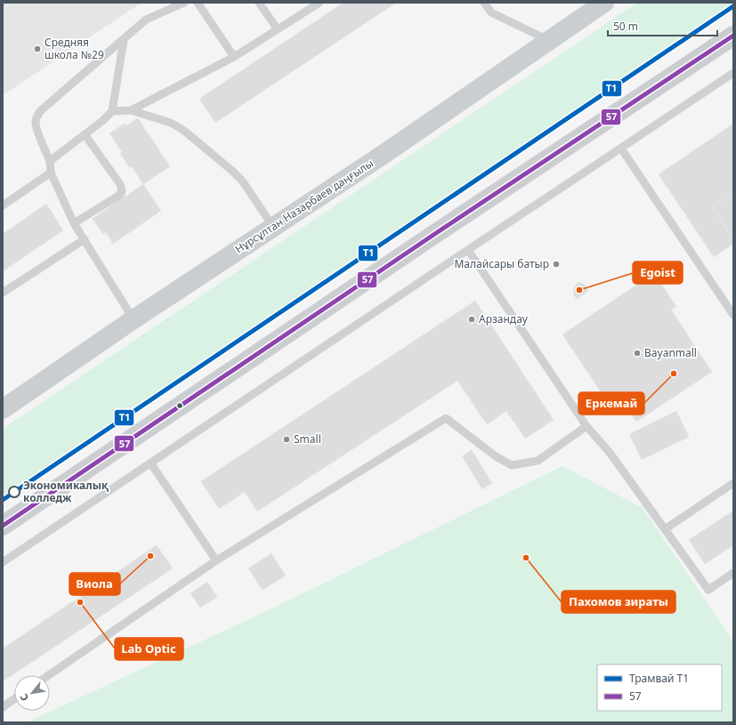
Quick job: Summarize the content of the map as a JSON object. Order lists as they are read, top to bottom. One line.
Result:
{"streets":{"main road":["Нұрсұлтан Назарбаев даңғылы"]},"places":["Средняя школа №29","Малайсары батыр","Egoist","Арзандау","Bayanmall","Еркемай","Small","Экономикалық колледж","Виола","Пахомов зираты","Lab Optic"],"lines":["tram line T1","transit line 57"],"legend":["Трамвай T1","57"],"scale_bar":"50 m","north":"bottom left"}
